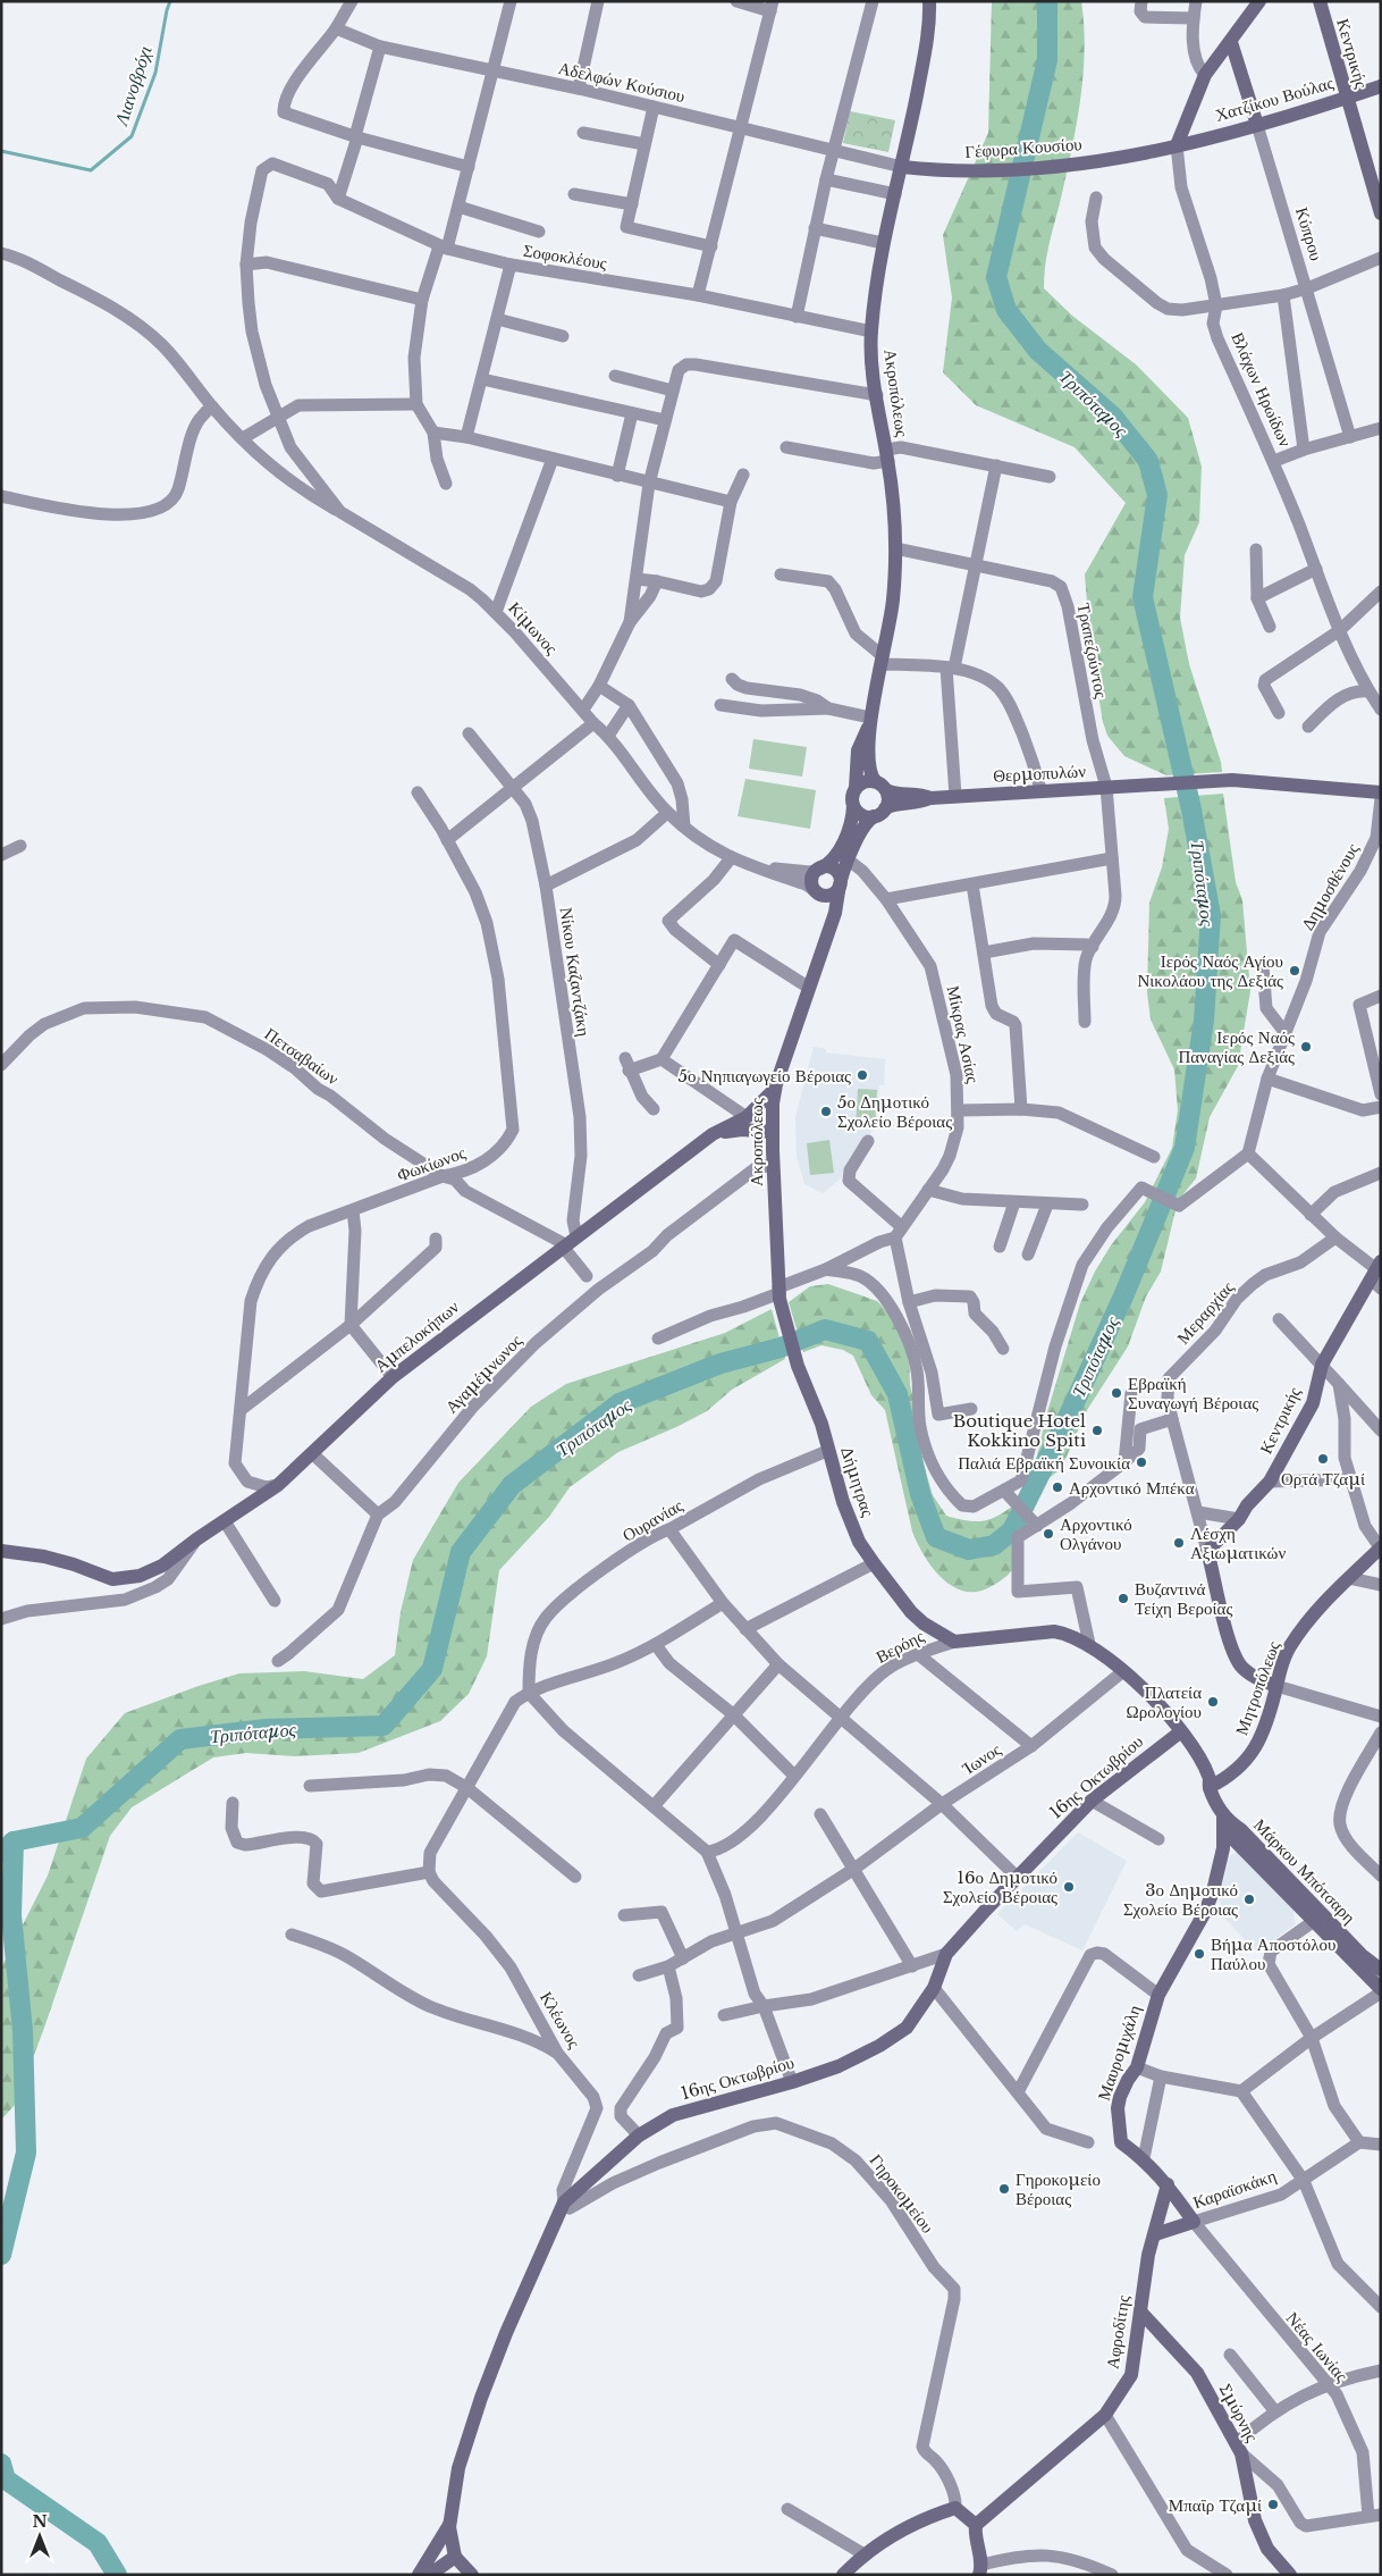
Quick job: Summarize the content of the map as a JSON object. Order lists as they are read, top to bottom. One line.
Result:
{"streets":{"street":["Κεντρικής","Αδελφών Κούσιου","Χατζίκου Βούλας","Γέφυρα Κουσίου","Κύπρου","Σοφοκλέους","Βλάχων Ηρωίδων","Ακροπόλεως","Κίμωνος","Τραπεζούντος","Θερμοπυλών","Δημοσθένους","Νίκου Καζαντζάκη","Μίκρας Ασίας","Πετσαβαίων","Φωκίωνος","Μεραρχίας","Αμπελοκήπων","Αγαμέμνωνος","Δήμητρας","Ουρανίας","Βερόης","Μητροπόλεως","Ίωνος","16ης Οκτωβρίου","Μάρκου Μπότσαρη","Κλέωνος","Μαυρομιχάλη","Καραϊσκάκη","Γηροκομείου","Αφροδίτης","Νέας Ιωνίας","Σμύρνης"]},"crossings":[["Κεντρικής","Χατζίκου Βούλας"],["Κεντρικής","Μεραρχίας"],["Αδελφών Κούσιου","Γέφυρα Κουσίου"],["Αδελφών Κούσιου","Ακροπόλεως"],["Χατζίκου Βούλας","Γέφυρα Κουσίου"],["Χατζίκου Βούλας","Κύπρου"],["Χατζίκου Βούλας","Βλάχων Ηρωίδων"],["Γέφυρα Κουσίου","Ακροπόλεως"],["Κύπρου","Βλάχων Ηρωίδων"],["Σοφοκλέους","Ακροπόλεως"],["Ακροπόλεως","Κίμωνος"],["Ακροπόλεως","Τραπεζούντος"],["Ακροπόλεως","Θερμοπυλών"],["Ακροπόλεως","Μίκρας Ασίας"],["Ακροπόλεως","Αμπελοκήπων"],["Ακροπόλεως","Αγαμέμνωνος"],["Ακροπόλεως","Δήμητρας"],["Τραπεζούντος","Θερμοπυλών"],["Νίκου Καζαντζάκη","Πετσαβαίων"],["Νίκου Καζαντζάκη","Αμπελοκήπων"],["Πετσαβαίων","Φωκίωνος"],["Πετσαβαίων","Αμπελοκήπων"],["Φωκίωνος","Αμπελοκήπων"],["Δήμητρας","Ουρανίας"],["Δήμητρας","Βερόης"],["Βερόης","Μητροπόλεως"],["Βερόης","Ίωνος"],["Βερόης","16ης Οκτωβρίου"],["Βερόης","Μάρκου Μπότσαρη"],["Μητροπόλεως","Μάρκου Μπότσαρη"],["16ης Οκτωβρίου","Κλέωνος"],["16ης Οκτωβρίου","Γηροκομείου"],["Μάρκου Μπότσαρη","Μαυρομιχάλη"],["Κλέωνος","Γηροκομείου"],["Μαυρομιχάλη","Καραϊσκάκη"],["Μαυρομιχάλη","Αφροδίτης"],["Μαυρομιχάλη","Νέας Ιωνίας"],["Καραϊσκάκη","Αφροδίτης"],["Καραϊσκάκη","Νέας Ιωνίας"],["Αφροδίτης","Σμύρνης"]],"water":["Λιανοβρόχι","Τριπόταμος"],"places":["Ιερός Ναός Αγίου Νικολάου της Δεξιάς","Ιερός Ναός Παναγίας Δεξιάς","5ο Νηπιαγωγείο Βέροιας","5ο Δημοτικό Σχολείο Βέροιας","Εβραϊκή Συναγωγή Βέροιας","Boutique Hotel Kokkino Spiti","Ορτά Τζαμί","Παλιά Εβραϊκή Συνοικία","Αρχοντικό Μπέκα","Αρχοντικό Ολγάνου","Λέσχη Αξιωματικών","Βυζαντινά Τείχη Βεροίας","Πλατεία Ωρολογίου","16ο Δημοτικό Σχολείο Βέροιας","3ο Δημοτικό Σχολείο Βέροιας","Βήμα Αποστόλου Παύλου","Γηροκομείο Βέροιας","Μπαΐρ Τζαμί"],"north":"top"}
